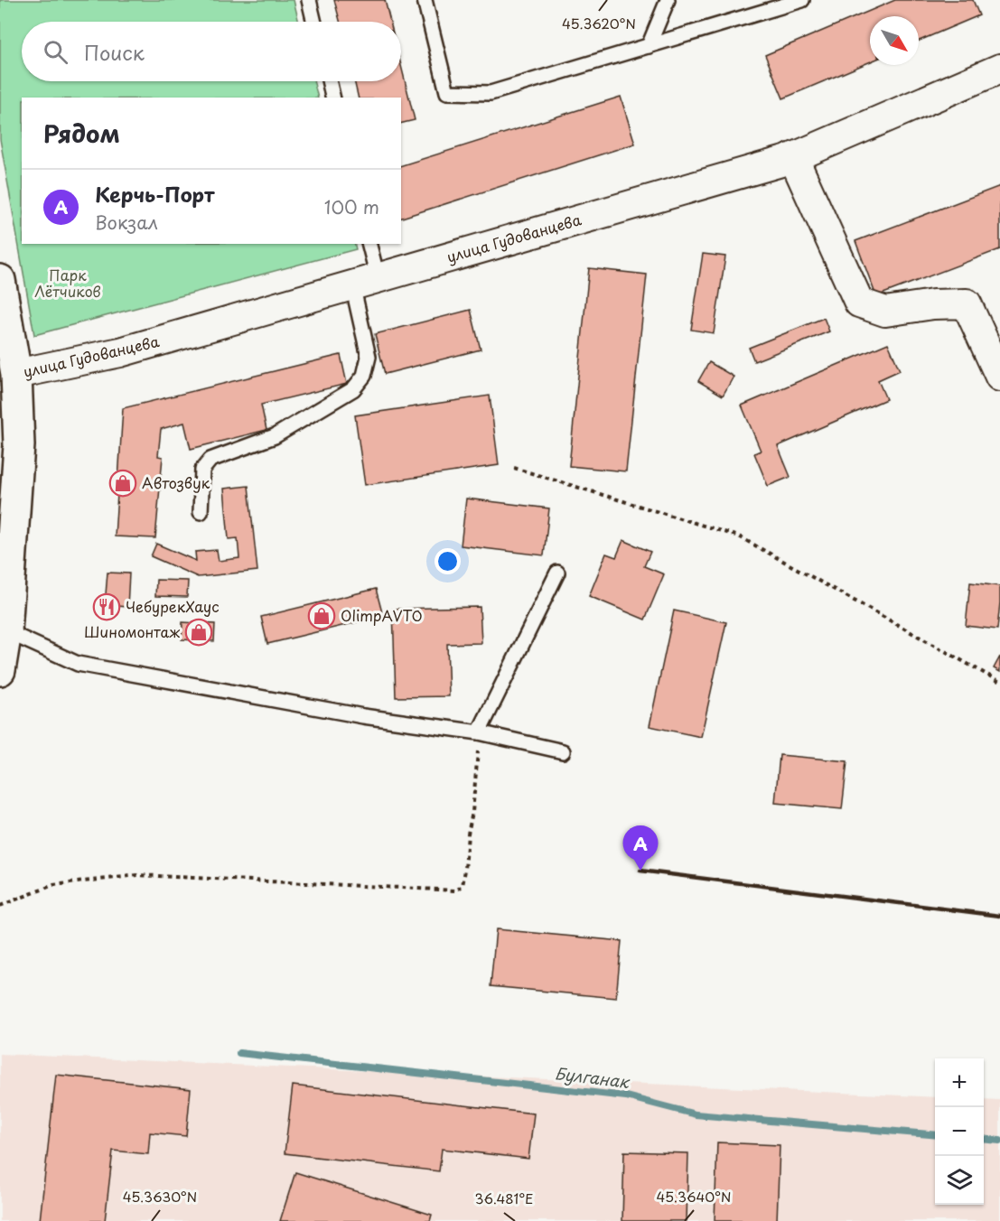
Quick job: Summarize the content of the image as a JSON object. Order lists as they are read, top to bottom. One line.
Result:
{"streets":{"street":["улица Гудованцева"]},"water":["Булганак"],"parks":["Парк Лётчиков"],"places":{"shop":["Автозвук","OlimpAVTO","Шиномонтаж"],"restaurant":["ЧебурекХаус"]},"north":"bottom right","page":{"search":"Поиск","heading":"Рядом","list":[{"mark":"A","name":"Керчь-Порт","note":"Вокзал","value":"100 m"}],"pins":"A","map_buttons":["+","−"]},"coordinates":["45.3620°N","45.3630°N","45.3640°N","36.481°E"]}
